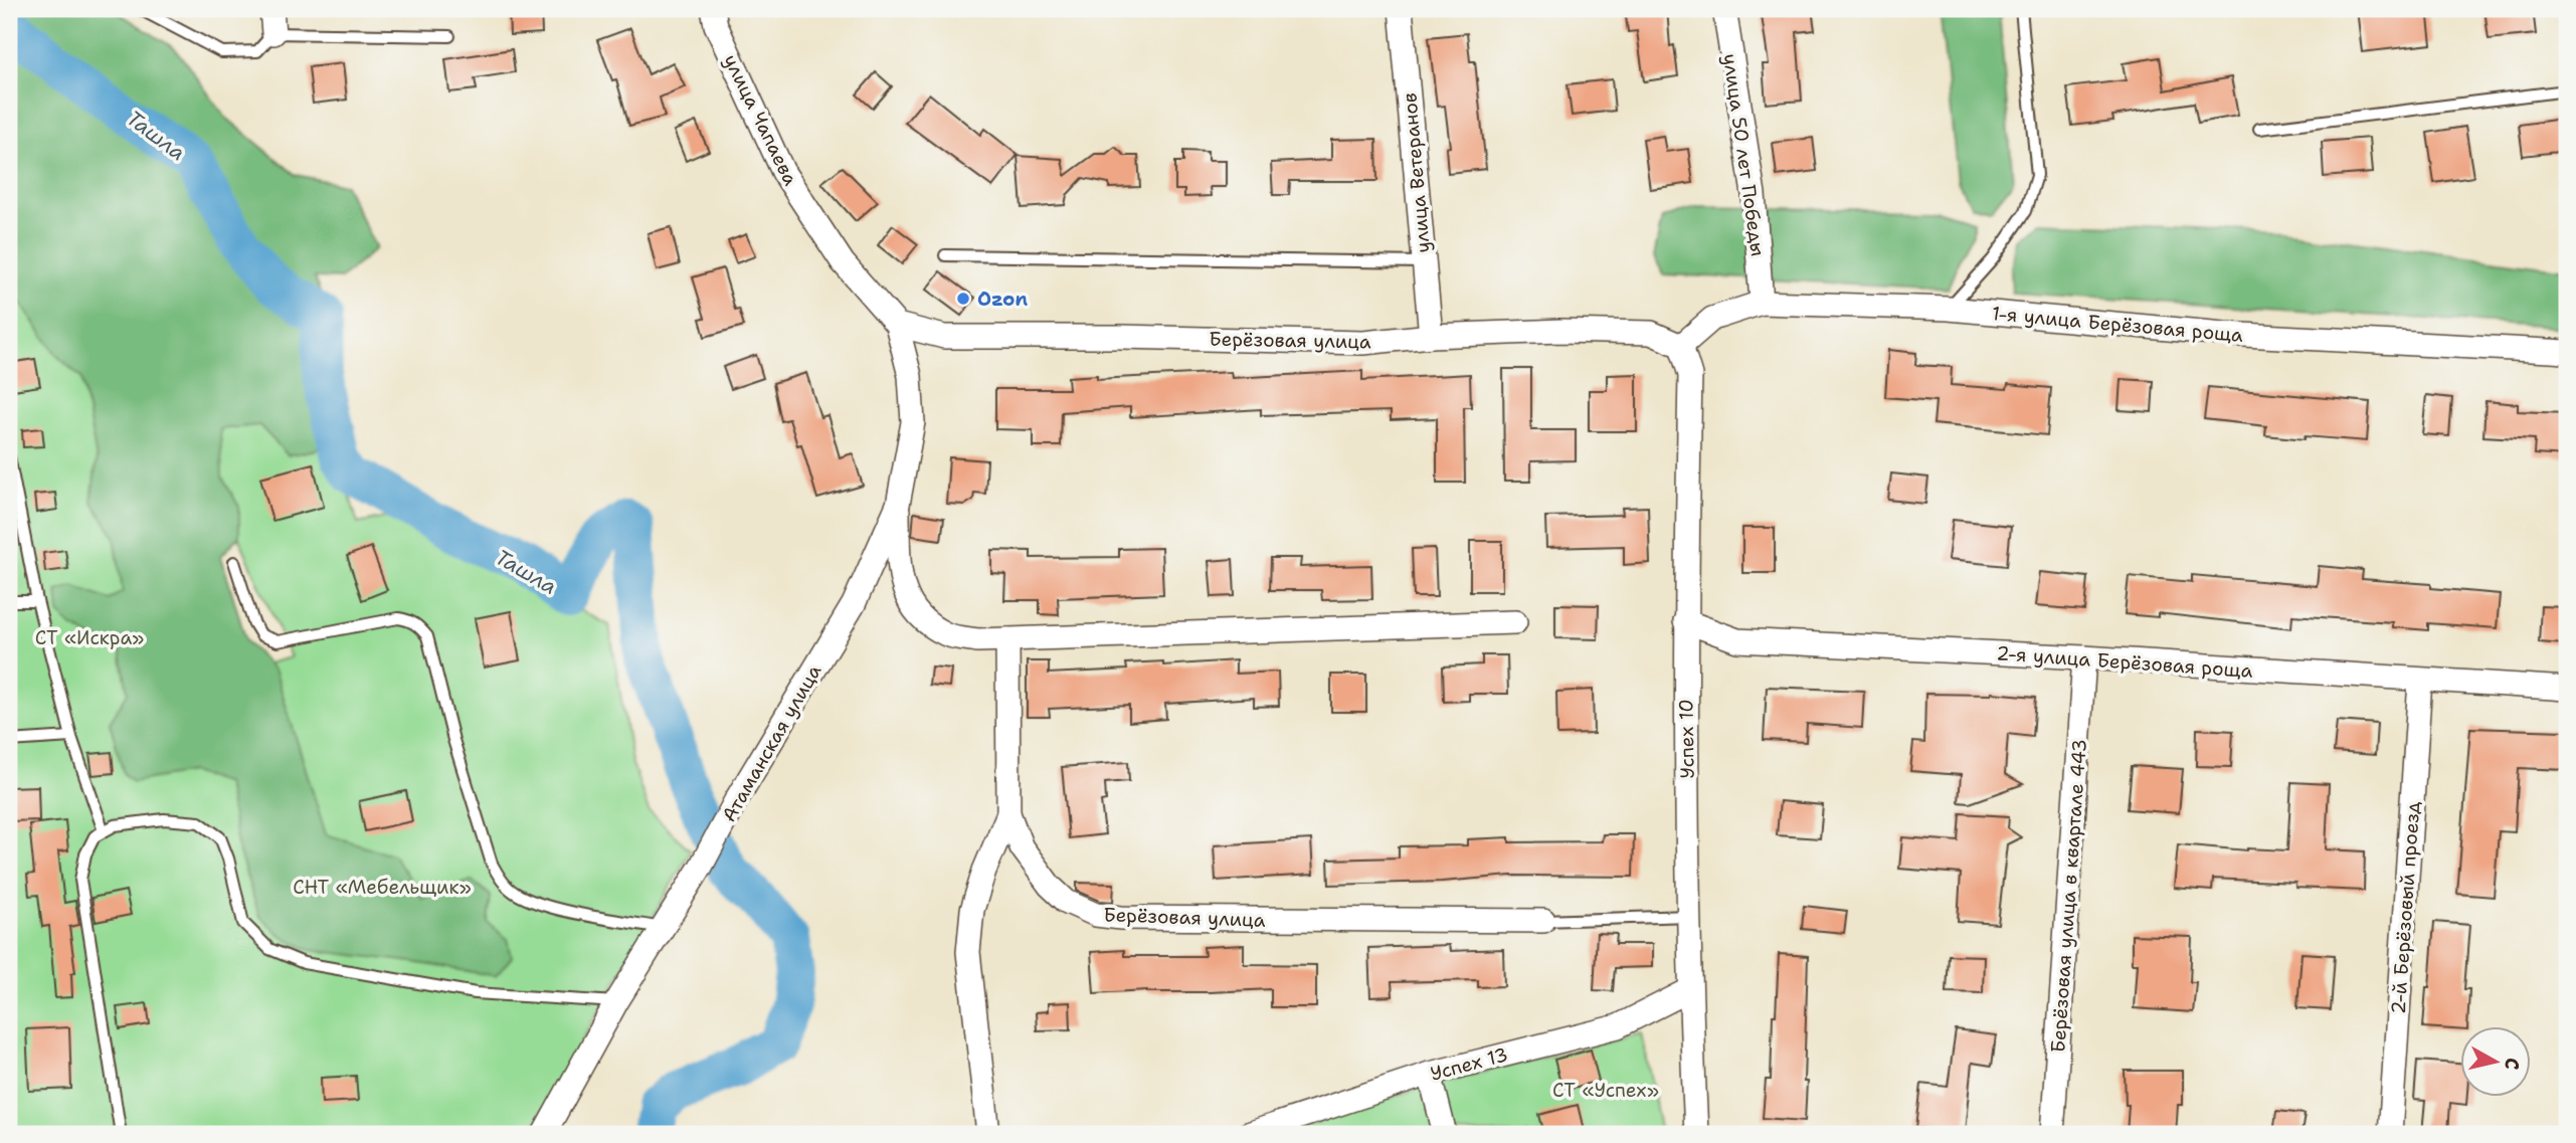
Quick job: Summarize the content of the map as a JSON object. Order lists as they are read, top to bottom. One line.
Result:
{"streets":{"street":["улица Чапаева","улица 50 лет Победы","улица Ветеранов","1-я улица Берёзовая роща","Берёзовая улица","2-я улица Берёзовая роща","Успех 10","Атаманская улица","Берёзовая улица в квартале 443","2-й Берёзовый проезд","Успех 13"]},"crossings":[["улица Чапаева","Берёзовая улица"],["улица Чапаева","Атаманская улица"],["улица 50 лет Победы","1-я улица Берёзовая роща"],["улица Ветеранов","Берёзовая улица"],["1-я улица Берёзовая роща","Берёзовая улица"],["1-я улица Берёзовая роща","Успех 10"],["Берёзовая улица","Успех 10"],["Берёзовая улица","Атаманская улица"],["2-я улица Берёзовая роща","Успех 10"],["2-я улица Берёзовая роща","Берёзовая улица в квартале 443"],["2-я улица Берёзовая роща","2-й Берёзовый проезд"],["Успех 10","Успех 13"]],"water":["Ташла"],"parks":["СТ «Искра»","СНТ «Мебельщик»","СТ «Успех»"],"places":["Ozon"],"north":"right"}
